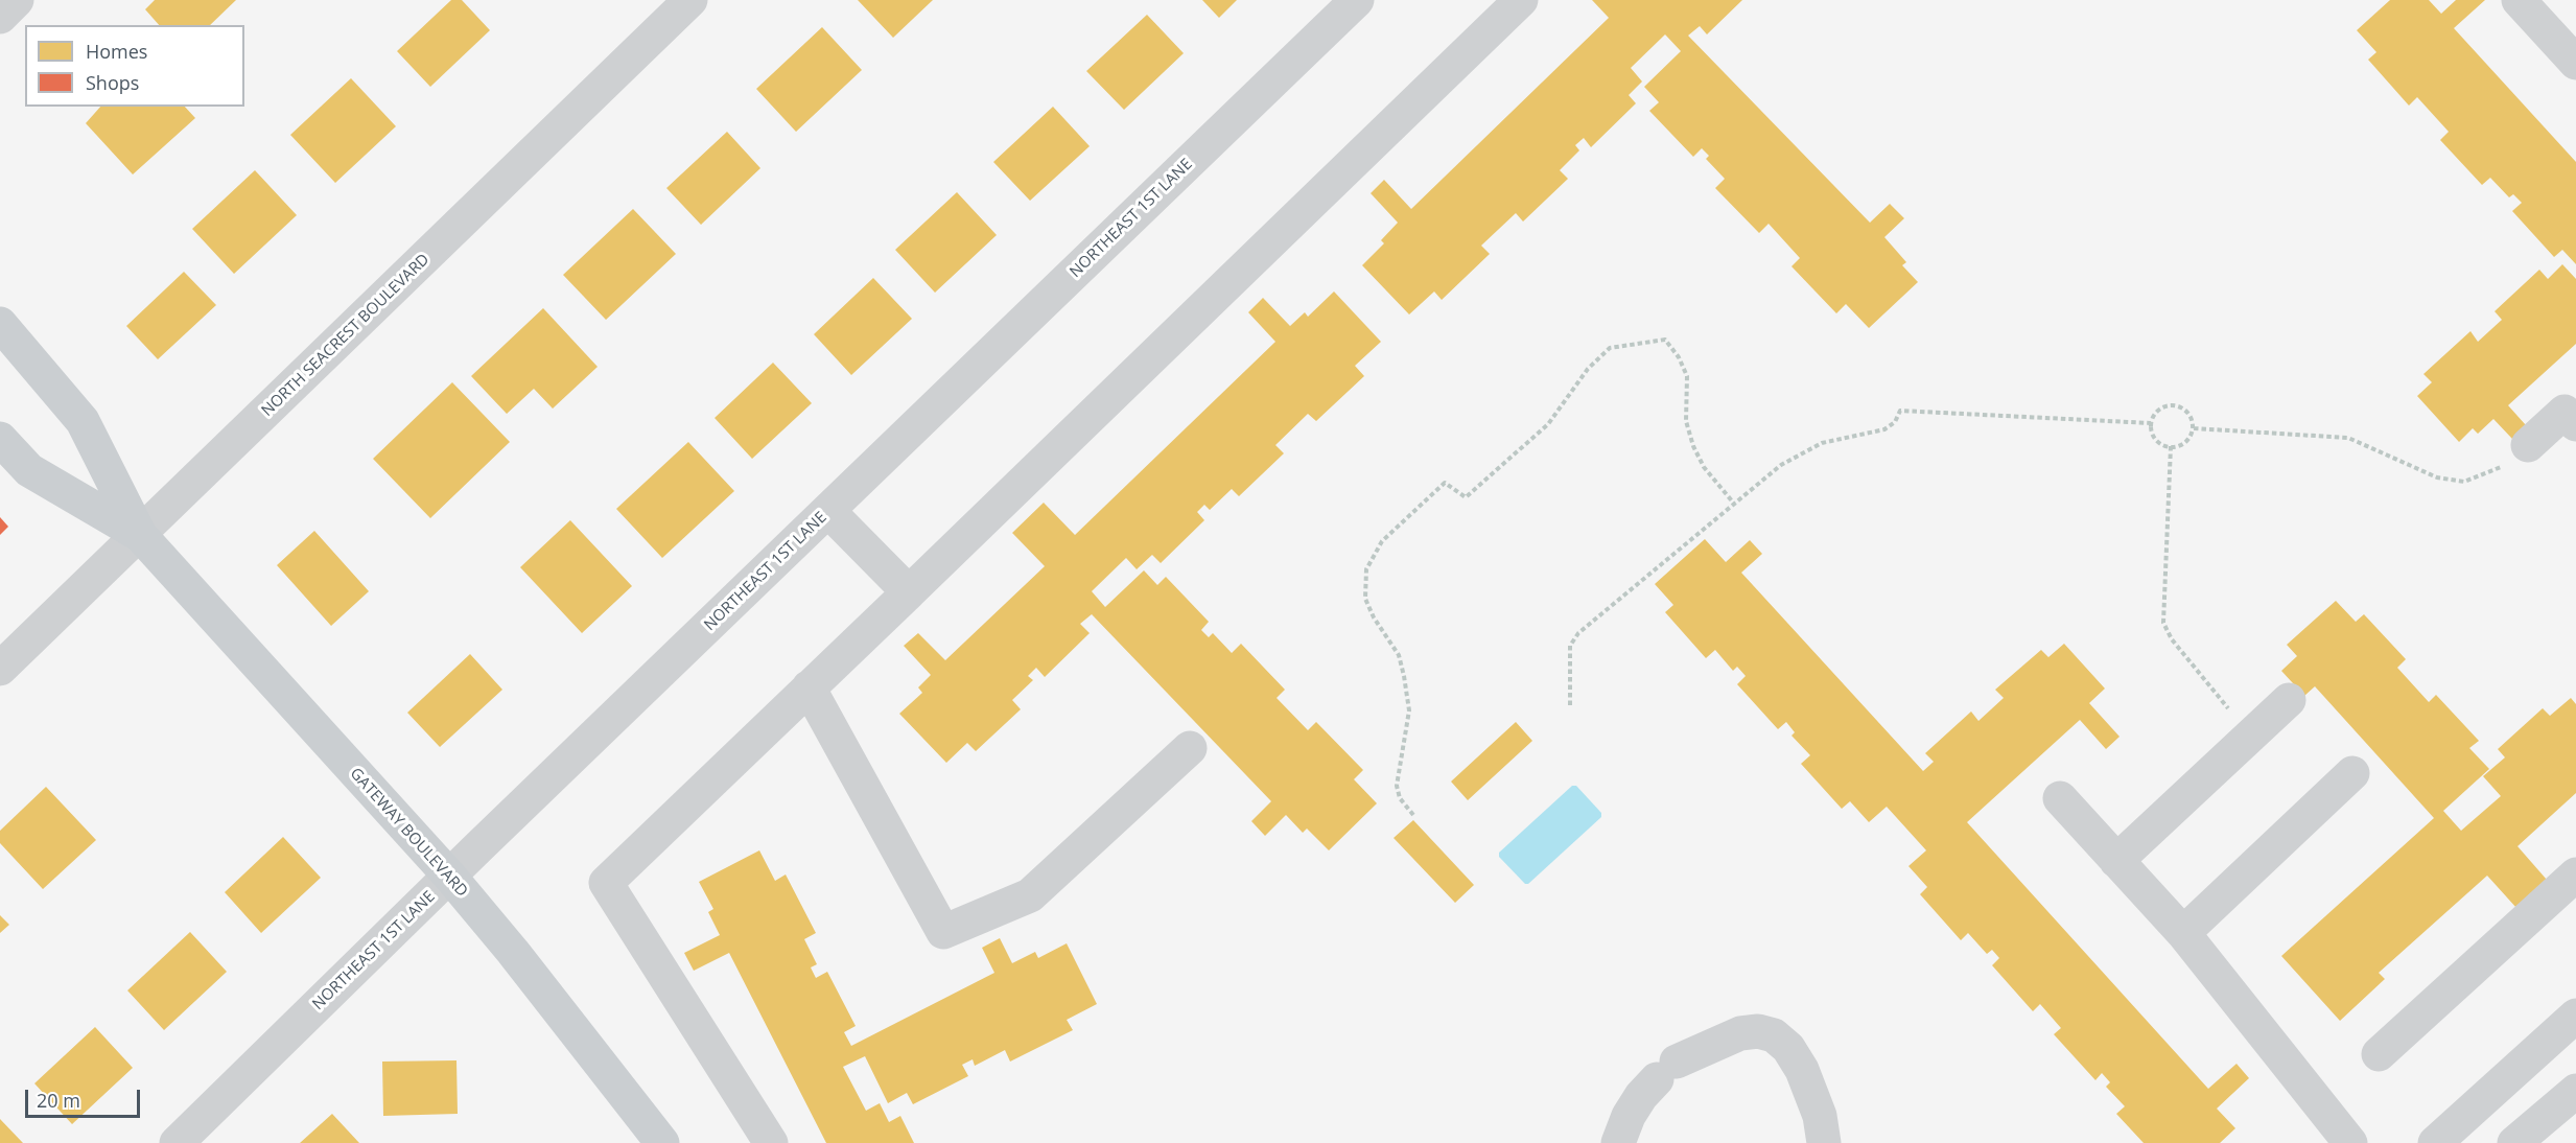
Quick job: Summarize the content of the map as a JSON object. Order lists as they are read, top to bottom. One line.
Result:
{"streets":{"main road":["GATEWAY BOULEVARD"],"street":["NORTHEAST 1ST LANE","NORTH SEACREST BOULEVARD"]},"crossings":[["NORTHEAST 1ST LANE","GATEWAY BOULEVARD"],["NORTH SEACREST BOULEVARD","GATEWAY BOULEVARD"]],"legend":["Homes","Shops"],"scale_bar":"20 m"}
